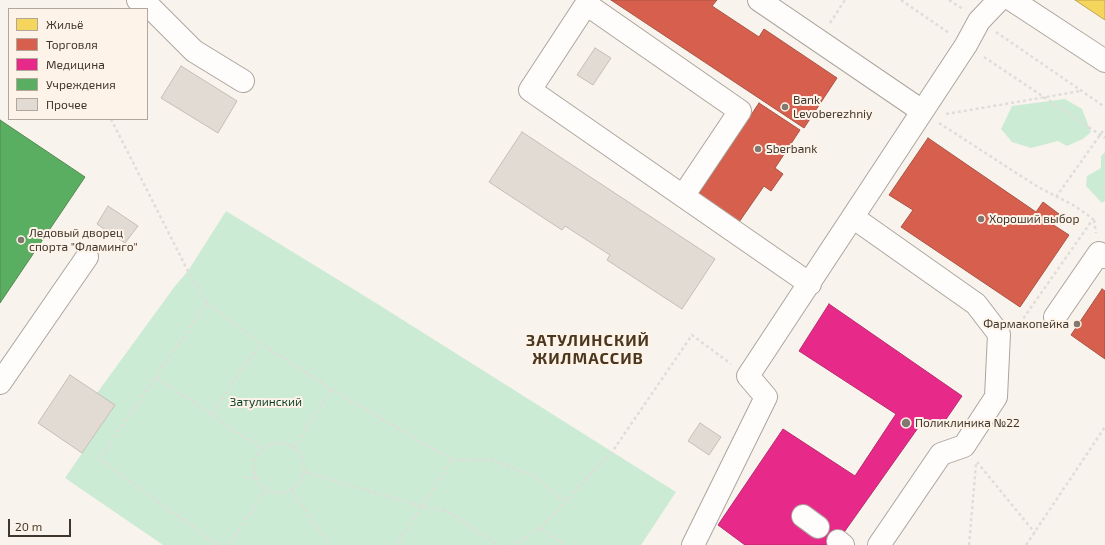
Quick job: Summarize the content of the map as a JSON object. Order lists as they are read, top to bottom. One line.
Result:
{"districts":["ЗАТУЛИНСКИЙ ЖИЛМАССИВ"],"parks":["Затулинский"],"places":["Bank Levoberezhniy","Sberbank","Хороший выбор","Ледовый дворец спорта \"Фламинго\"","Фармакопейка","Поликлиника №22"],"legend":["Жильё","Торговля","Медицина","Учреждения","Прочее"],"scale_bar":"20 m"}
